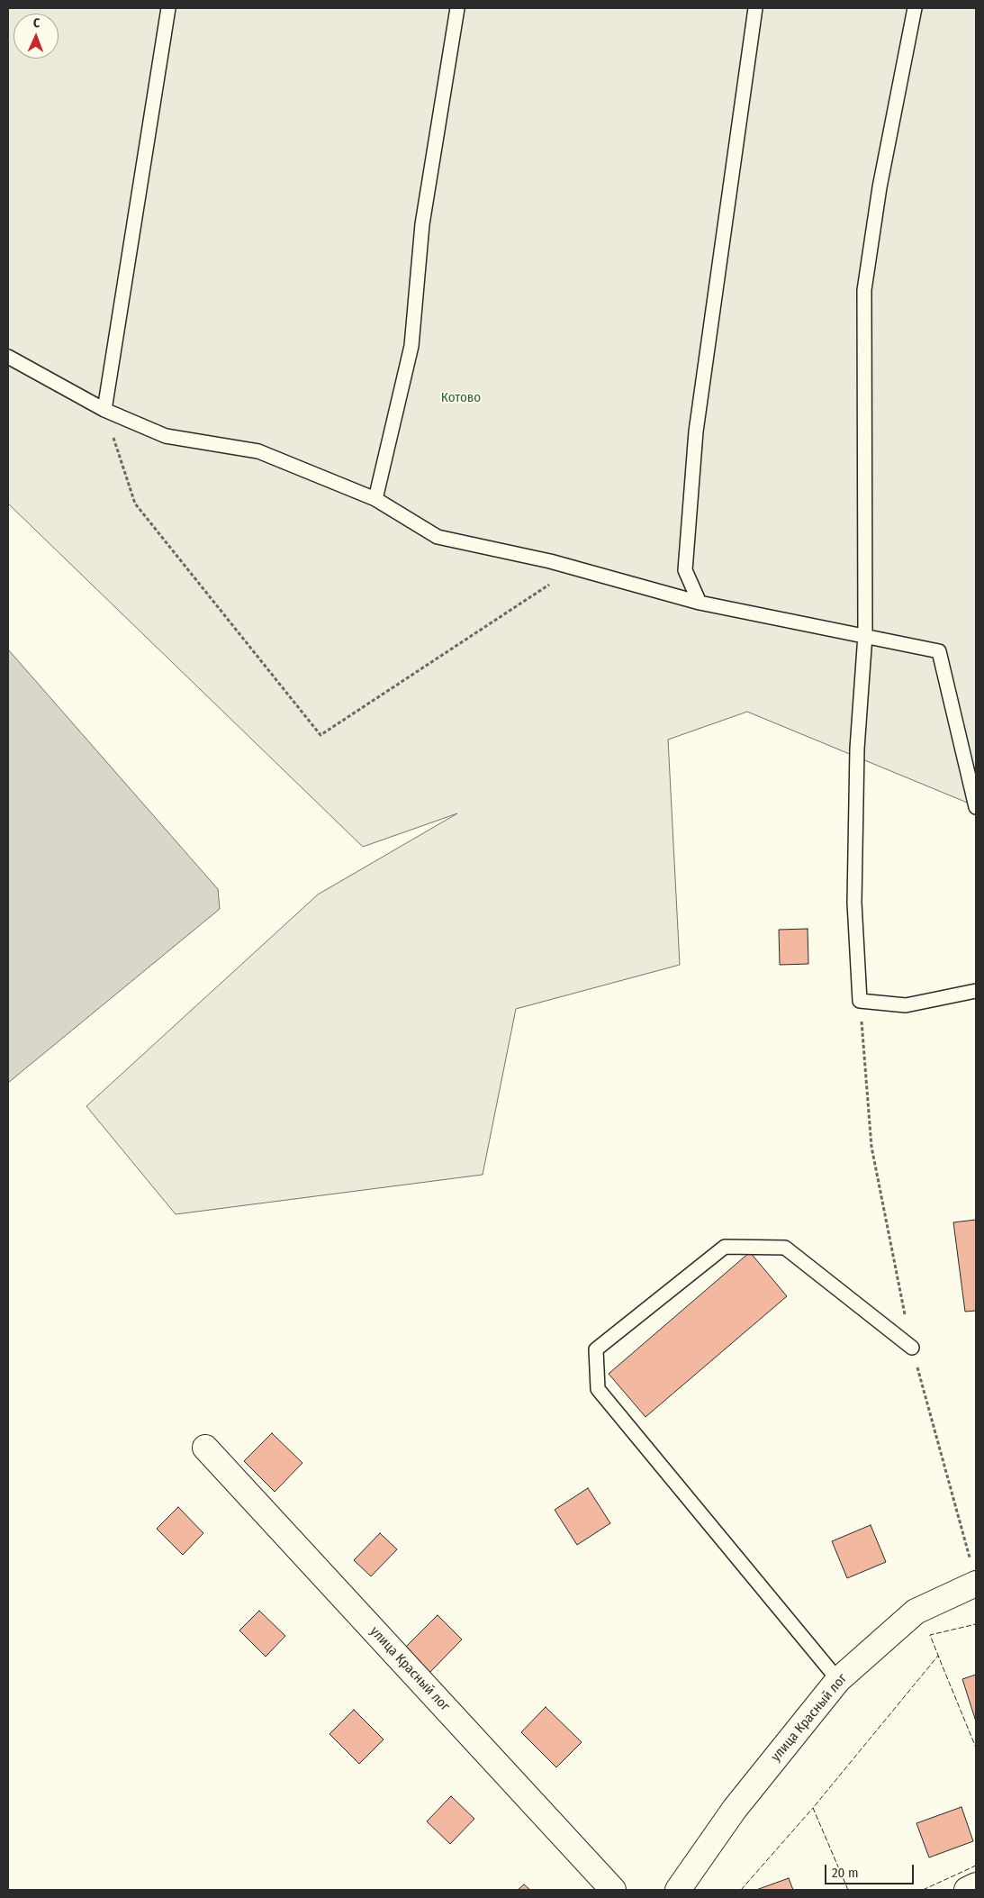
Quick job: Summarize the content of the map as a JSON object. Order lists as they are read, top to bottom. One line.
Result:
{"streets":{"street":["улица Красный лог"]},"parks":["Котово"],"scale_bar":"20 m","north":"top"}
